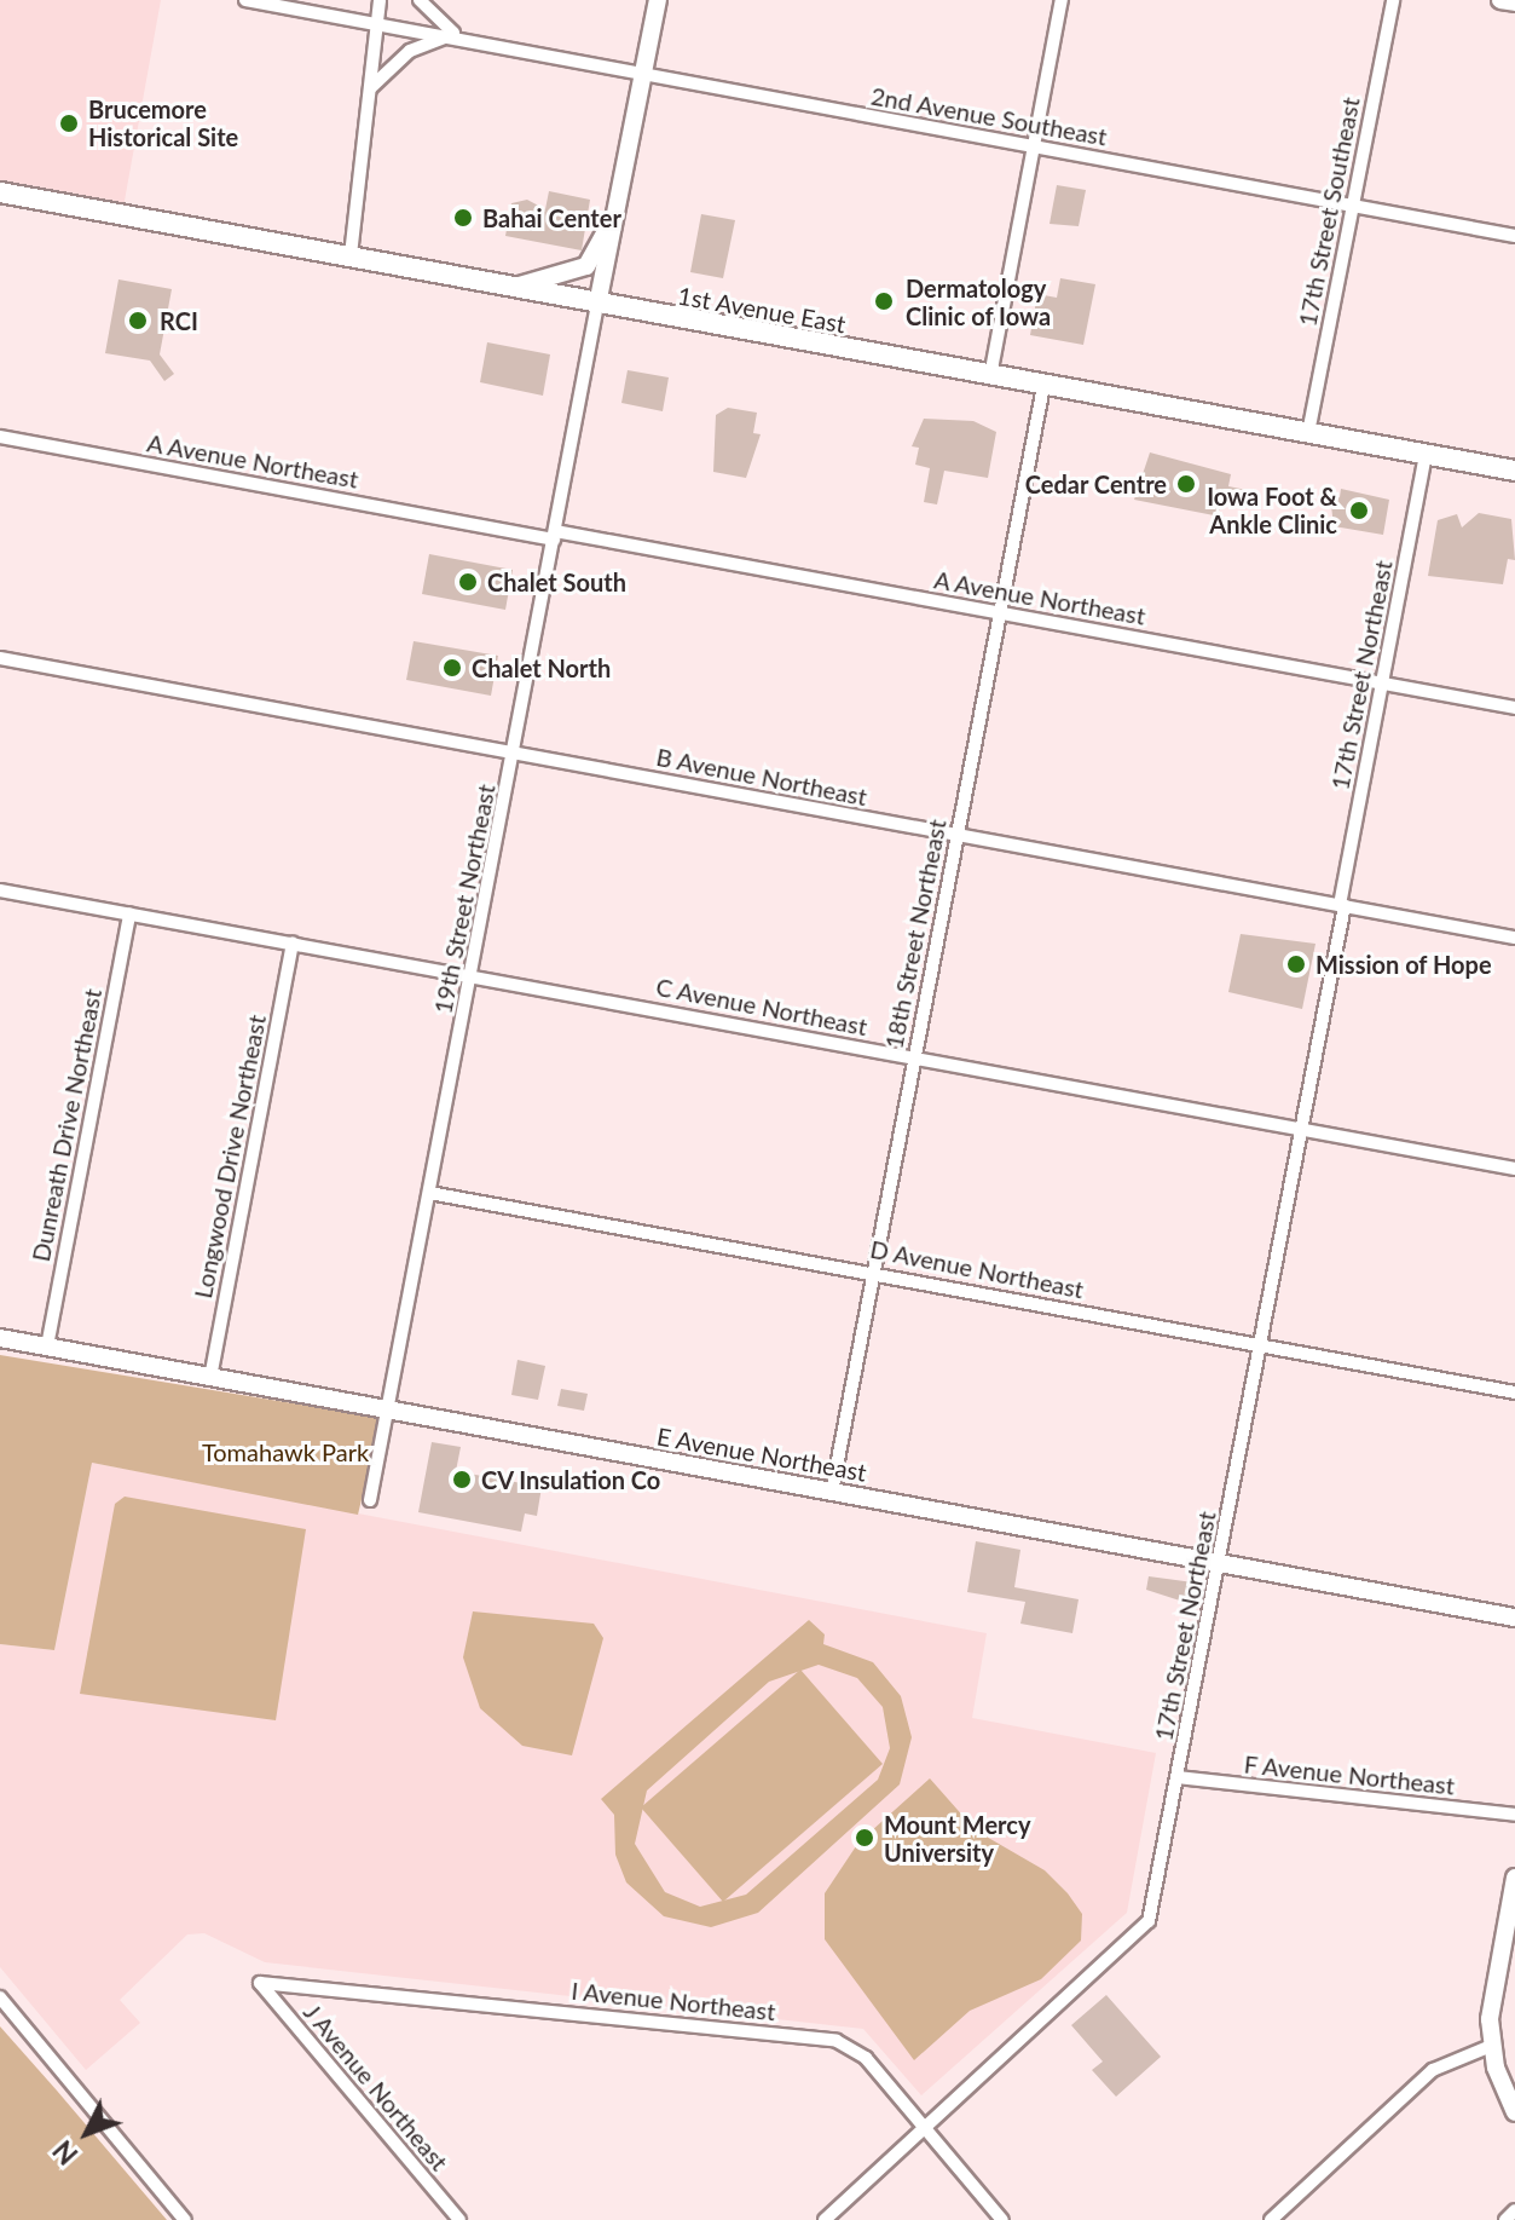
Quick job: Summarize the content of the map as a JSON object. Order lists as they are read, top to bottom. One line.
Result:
{"streets":{"main road":["1st Avenue East"],"street":["2nd Avenue Southeast","17th Street Southeast","A Avenue Northeast","17th Street Northeast","B Avenue Northeast","19th Street Northeast","18th Street Northeast","C Avenue Northeast","Dunreath Drive Northeast","Longwood Drive Northeast","D Avenue Northeast","E Avenue Northeast","F Avenue Northeast","I Avenue Northeast","J Avenue Northeast"]},"crossings":[["2nd Avenue Southeast","17th Street Southeast"],["2nd Avenue Southeast","1st Avenue East"],["17th Street Southeast","1st Avenue East"],["1st Avenue East","17th Street Northeast"],["1st Avenue East","19th Street Northeast"],["1st Avenue East","18th Street Northeast"],["A Avenue Northeast","17th Street Northeast"],["A Avenue Northeast","19th Street Northeast"],["A Avenue Northeast","18th Street Northeast"],["17th Street Northeast","B Avenue Northeast"],["17th Street Northeast","C Avenue Northeast"],["17th Street Northeast","D Avenue Northeast"],["17th Street Northeast","E Avenue Northeast"],["17th Street Northeast","F Avenue Northeast"],["17th Street Northeast","I Avenue Northeast"],["B Avenue Northeast","19th Street Northeast"],["B Avenue Northeast","18th Street Northeast"],["19th Street Northeast","C Avenue Northeast"],["19th Street Northeast","D Avenue Northeast"],["19th Street Northeast","E Avenue Northeast"],["18th Street Northeast","C Avenue Northeast"],["18th Street Northeast","D Avenue Northeast"],["18th Street Northeast","E Avenue Northeast"],["C Avenue Northeast","Dunreath Drive Northeast"],["C Avenue Northeast","Longwood Drive Northeast"],["Dunreath Drive Northeast","E Avenue Northeast"],["Longwood Drive Northeast","E Avenue Northeast"],["I Avenue Northeast","J Avenue Northeast"]],"parks":["Tomahawk Park"],"places":["Brucemore Historical Site","Bahai Center","Dermatology Clinic of Iowa","RCI","Cedar Centre","Iowa Foot & Ankle Clinic","Chalet South","Chalet North","Mission of Hope","CV Insulation Co","Mount Mercy University"],"north":"bottom left"}
